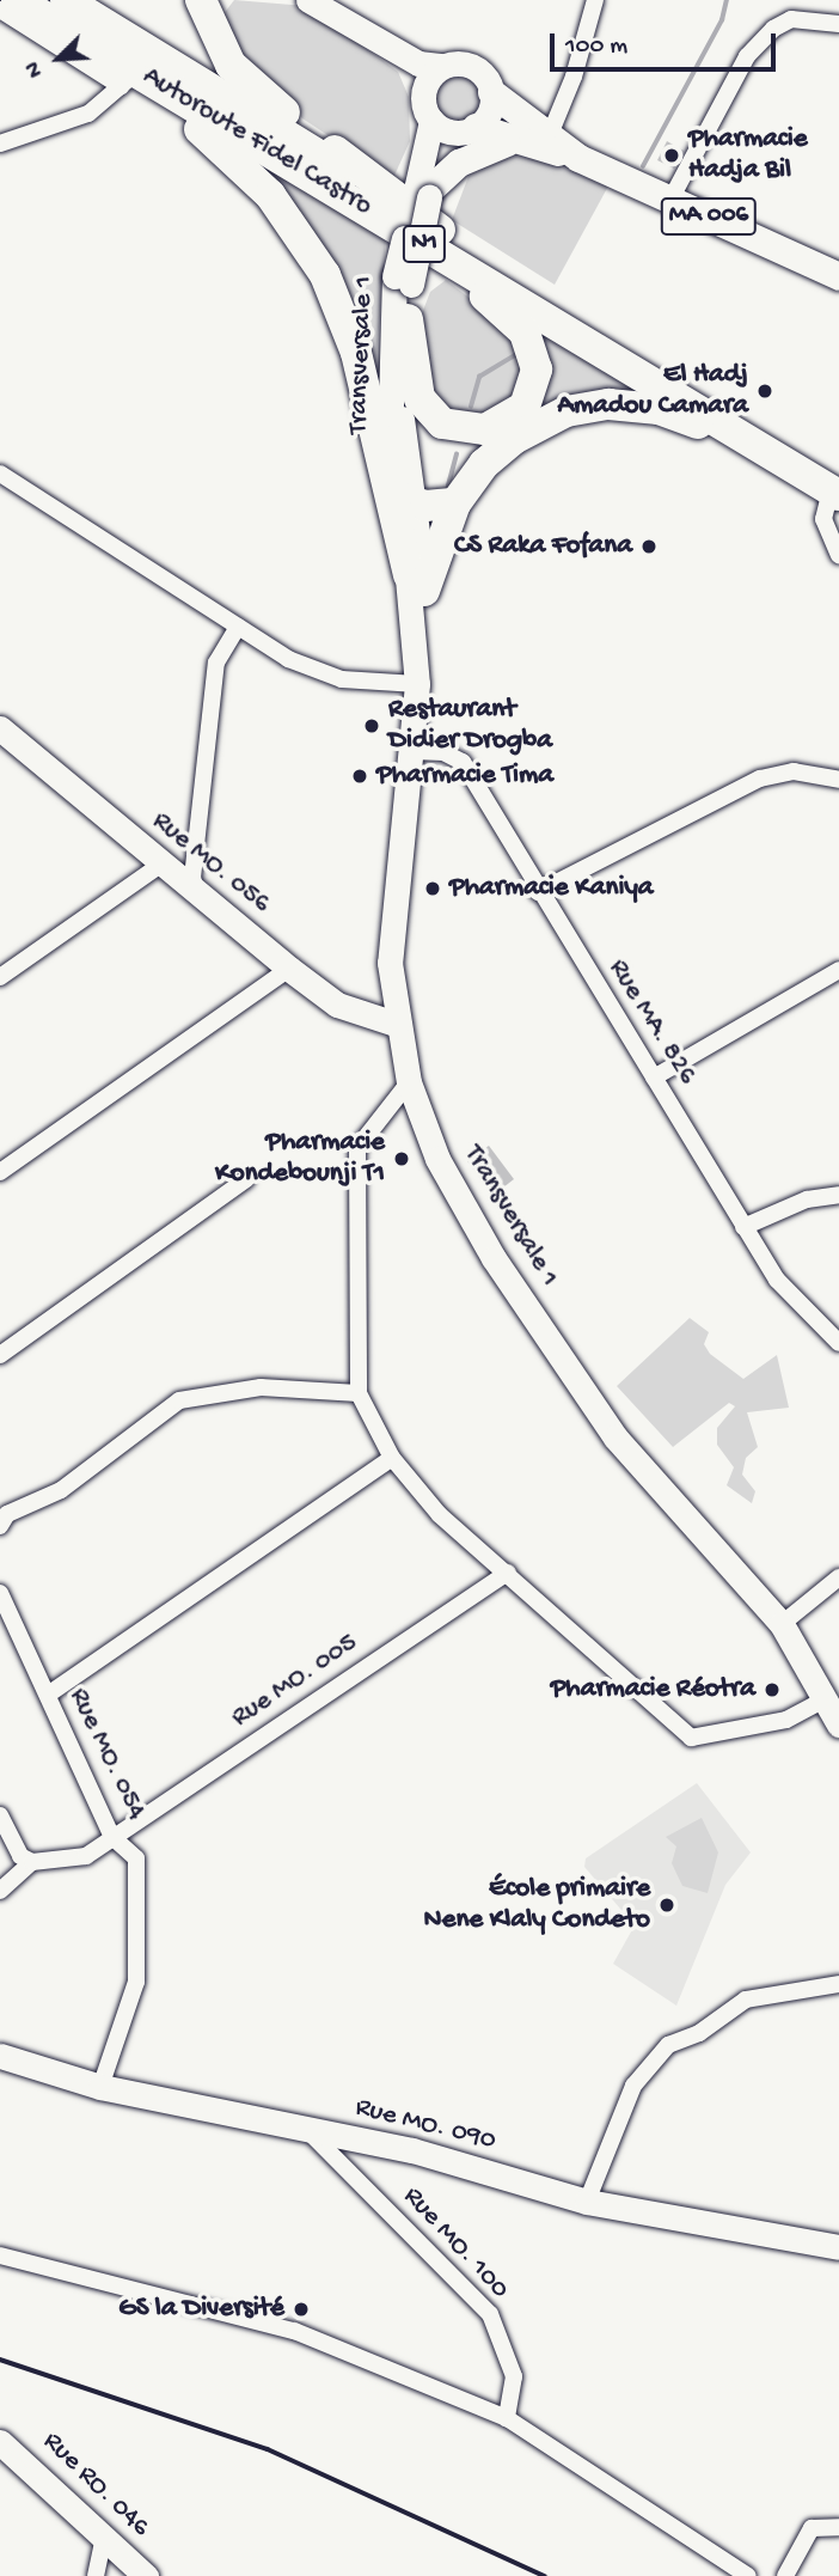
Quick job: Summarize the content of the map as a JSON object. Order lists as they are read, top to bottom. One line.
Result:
{"streets":{"highway":["Autoroute Fidel Castro","N1"],"main road":["MA 006","Transversale 1","Rue MO. 056","Rue MO. 090","Rue RO. 046"],"street":["Rue MA. 826","Rue MO. 005","Rue MO. 054","Rue MO. 100"]},"crossings":[["Transversale 1","Rue MO. 056"],["Transversale 1","Rue MA. 826"],["Rue MO. 005","Rue MO. 054"],["Rue MO. 054","Rue MO. 090"],["Rue MO. 090","Rue MO. 100"]],"places":["Pharmacie Hadja Bil","El Hadj Amadou Camara","CS Raka Fofana","Restaurant Didier Drogba","Pharmacie Tima","Pharmacie Kaniya","Pharmacie Kondebounji T1","Pharmacie Réotra","École primaire Nene Klaly Condeto","GS la Diversité"],"scale_bar":"100 m","north":"bottom left"}
